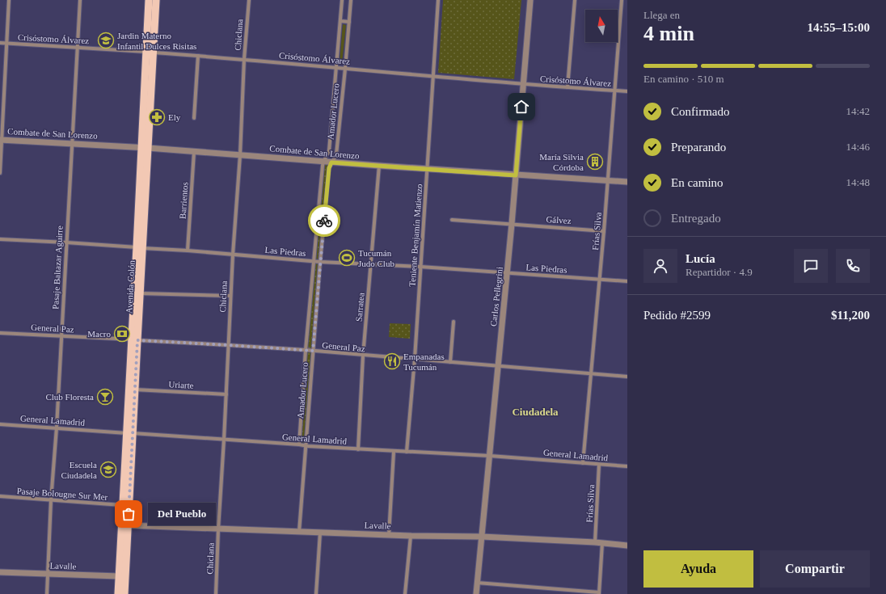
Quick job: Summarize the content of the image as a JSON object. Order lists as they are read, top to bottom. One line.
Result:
{"streets":{"main road":["Avenida Colón"],"street":["Chiclana","Crisóstomo Álvarez","Amador Lucero","Combate de San Lorenzo","Barrientos","Gálvez","Frías Silva","Teniente Benjamín Matienzo","Las Piedras","Pasaje Baltazar Aguirre","Carlos Pellegrini","Sarratea","General Paz","Uriarte","General Lamadrid","Pasaje Bolougne Sur Mer","Lavalle"]},"crossings":[["Chiclana","Crisóstomo Álvarez"],["Chiclana","Combate de San Lorenzo"],["Chiclana","Las Piedras"],["Chiclana","General Paz"],["Chiclana","Uriarte"],["Chiclana","General Lamadrid"],["Chiclana","Lavalle"],["Crisóstomo Álvarez","Amador Lucero"],["Crisóstomo Álvarez","Frías Silva"],["Crisóstomo Álvarez","Teniente Benjamín Matienzo"],["Crisóstomo Álvarez","Pasaje Baltazar Aguirre"],["Crisóstomo Álvarez","Avenida Colón"],["Crisóstomo Álvarez","Carlos Pellegrini"],["Amador Lucero","Combate de San Lorenzo"],["Amador Lucero","Las Piedras"],["Amador Lucero","General Paz"],["Amador Lucero","General Lamadrid"],["Amador Lucero","Lavalle"],["Combate de San Lorenzo","Barrientos"],["Combate de San Lorenzo","Frías Silva"],["Combate de San Lorenzo","Teniente Benjamín Matienzo"],["Combate de San Lorenzo","Pasaje Baltazar Aguirre"],["Combate de San Lorenzo","Avenida Colón"],["Combate de San Lorenzo","Carlos Pellegrini"],["Combate de San Lorenzo","Sarratea"],["Barrientos","Las Piedras"],["Gálvez","Frías Silva"],["Gálvez","Carlos Pellegrini"],["Frías Silva","Las Piedras"],["Frías Silva","General Paz"],["Frías Silva","General Lamadrid"],["Frías Silva","Lavalle"],["Teniente Benjamín Matienzo","Las Piedras"],["Teniente Benjamín Matienzo","General Paz"],["Teniente Benjamín Matienzo","General Lamadrid"],["Las Piedras","Pasaje Baltazar Aguirre"],["Las Piedras","Avenida Colón"],["Las Piedras","Carlos Pellegrini"],["Las Piedras","Sarratea"],["Pasaje Baltazar Aguirre","General Paz"],["Pasaje Baltazar Aguirre","General Lamadrid"],["Pasaje Baltazar Aguirre","Pasaje Bolougne Sur Mer"],["Pasaje Baltazar Aguirre","Lavalle"],["Avenida Colón","General Paz"],["Avenida Colón","Uriarte"],["Avenida Colón","General Lamadrid"],["Avenida Colón","Pasaje Bolougne Sur Mer"],["Avenida Colón","Lavalle"],["Carlos Pellegrini","General Paz"],["Carlos Pellegrini","General Lamadrid"],["Carlos Pellegrini","Lavalle"],["Sarratea","General Paz"],["Sarratea","General Lamadrid"]],"districts":["Ciudadela"],"places":{"school or university":["Jardin Materno Infantil Dulces Risitas","Escuela Ciudadela"],"pharmacy":["Ely"],"building":["María Silvia Córdoba"],"sports":["Tucumán Judo Club"],"bank":["Macro"],"restaurant":["Empanadas Tucumán"],"bar":["Club Floresta"],"other":["Del Pueblo"]},"north":"top","page":{"heading":["4 min","Llega en","14:55–15:00"],"panel":["Lucía","Repartidor · 4.9","Pedido #2599","$11,200"],"bar":"En camino · 510 m","list":[["Confirmado","14:42"],["Preparando","14:46"],["En camino","14:48"],"Entregado"],"bubble":"Del Pueblo","buttons":["Ayuda","Compartir"]}}
